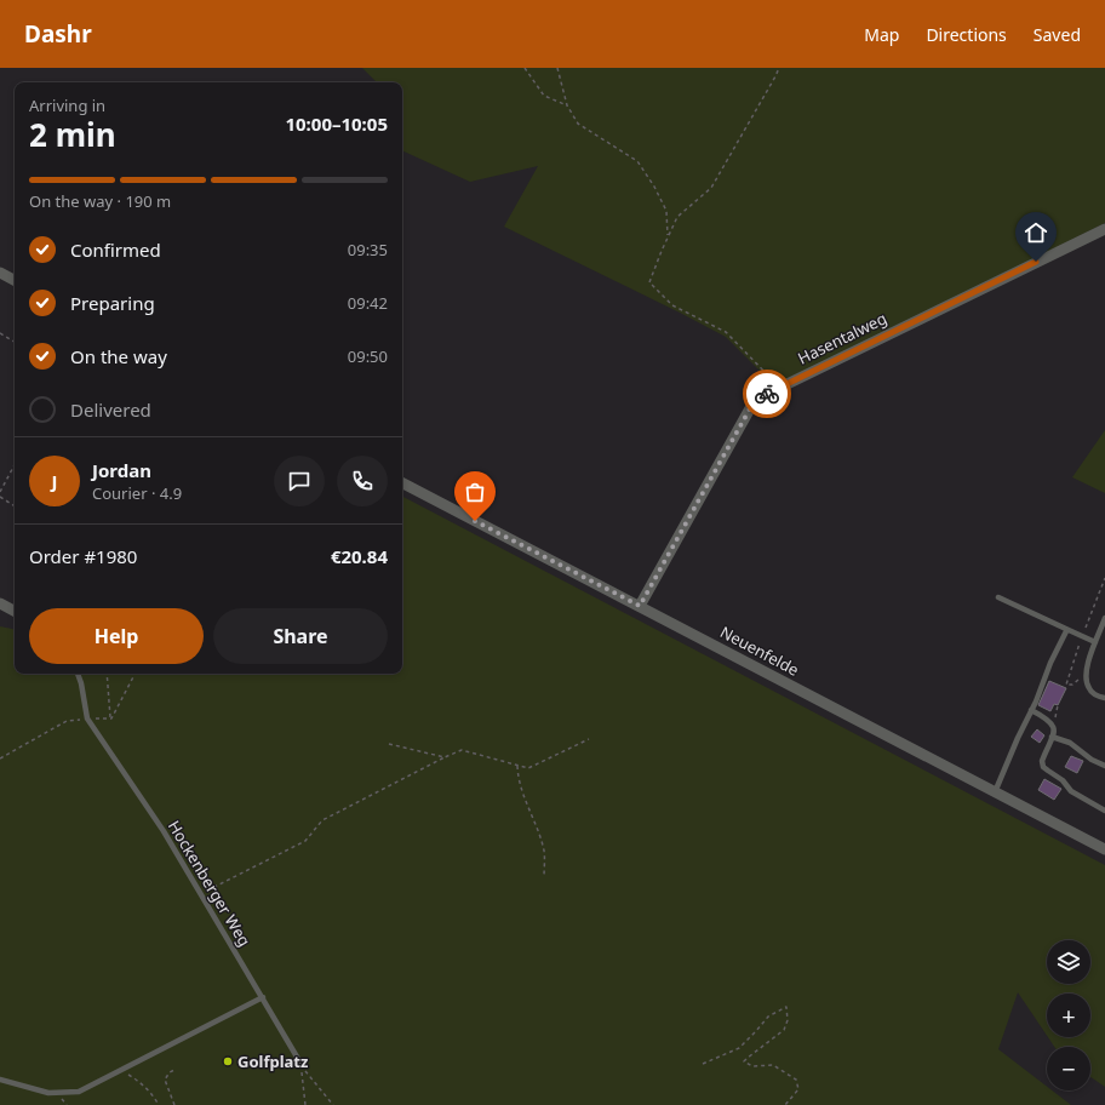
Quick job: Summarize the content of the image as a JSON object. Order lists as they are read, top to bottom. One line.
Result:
{"streets":{"street":["Hasentalweg","Neuenfelde"],"lane":["Hockenberger Weg"]},"crossings":[["Hasentalweg","Neuenfelde"]],"places":["Golfplatz"],"page":{"header":"Dashr","nav":["Map","Directions","Saved"],"heading":["2 min","Arriving in","10:00–10:05"],"panel":["Jordan","Courier · 4.9","Order #1980","€20.84"],"bar":"On the way · 190 m","list":[["Confirmed","09:35"],["Preparing","09:42"],["On the way","09:50"],"Delivered"],"round":"J","buttons":["Help","Share"],"map_buttons":["+","−"]}}
